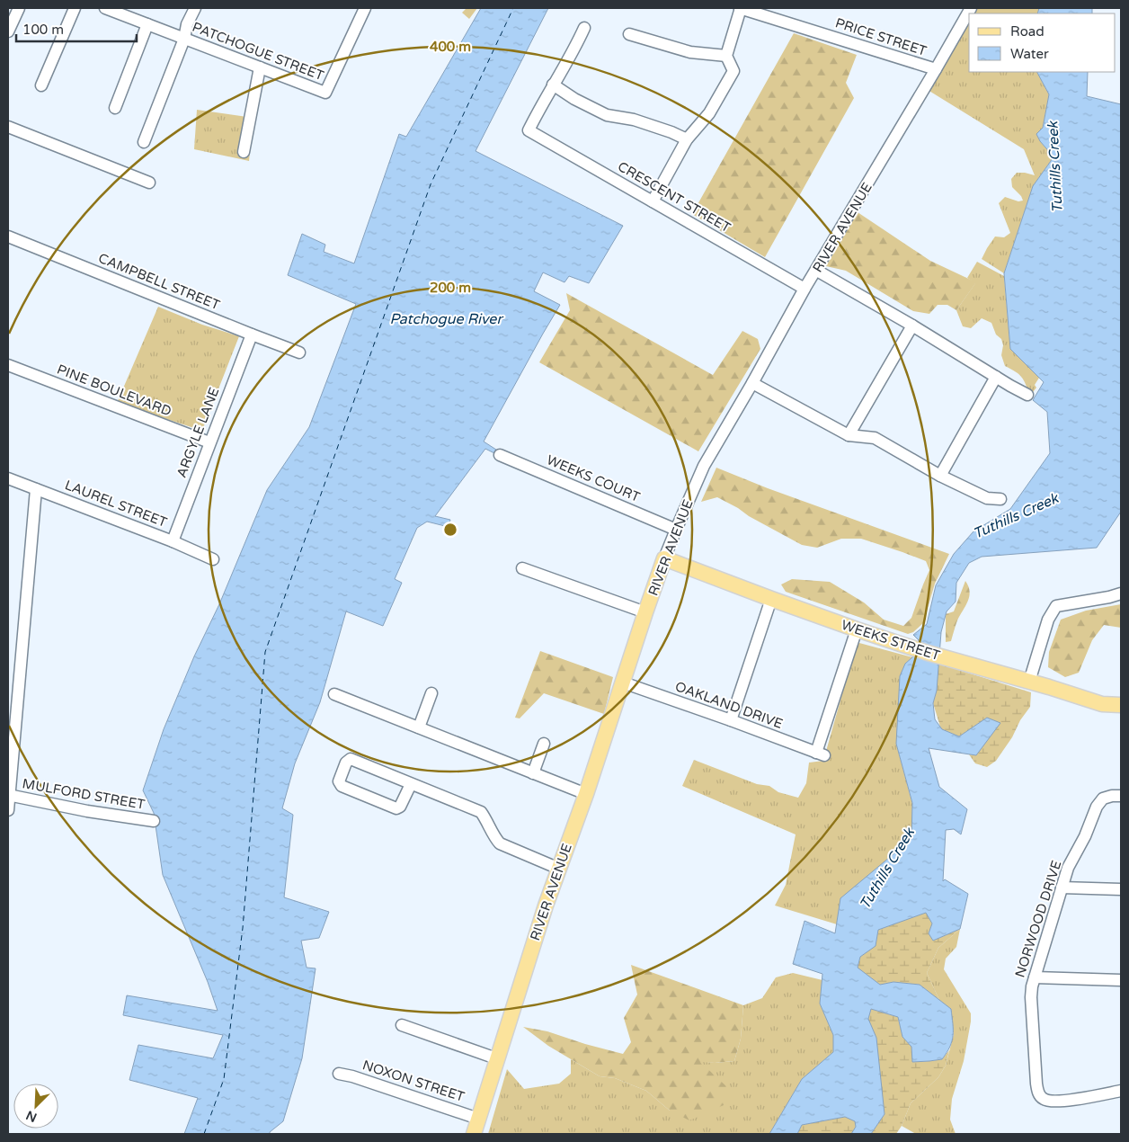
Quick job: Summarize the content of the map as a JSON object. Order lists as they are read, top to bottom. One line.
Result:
{"streets":{"main road":["RIVER AVENUE","WEEKS STREET"],"street":["PRICE STREET","PATCHOGUE STREET","CRESCENT STREET","CAMPBELL STREET","PINE BOULEVARD","ARGYLE LANE","WEEKS COURT","LAUREL STREET","OAKLAND DRIVE","MULFORD STREET","NORWOOD DRIVE","NOXON STREET"]},"crossings":[["PRICE STREET","RIVER AVENUE"],["CRESCENT STREET","RIVER AVENUE"],["RIVER AVENUE","WEEKS COURT"],["RIVER AVENUE","WEEKS STREET"],["RIVER AVENUE","OAKLAND DRIVE"],["RIVER AVENUE","NOXON STREET"],["CAMPBELL STREET","ARGYLE LANE"],["PINE BOULEVARD","ARGYLE LANE"],["ARGYLE LANE","LAUREL STREET"],["WEEKS STREET","OAKLAND DRIVE"]],"water":["Tuthills Creek","Patchogue River"],"legend":["Road","Water"],"scale_bar":"100 m","north":"bottom left","rings":["400 m","200 m"]}
